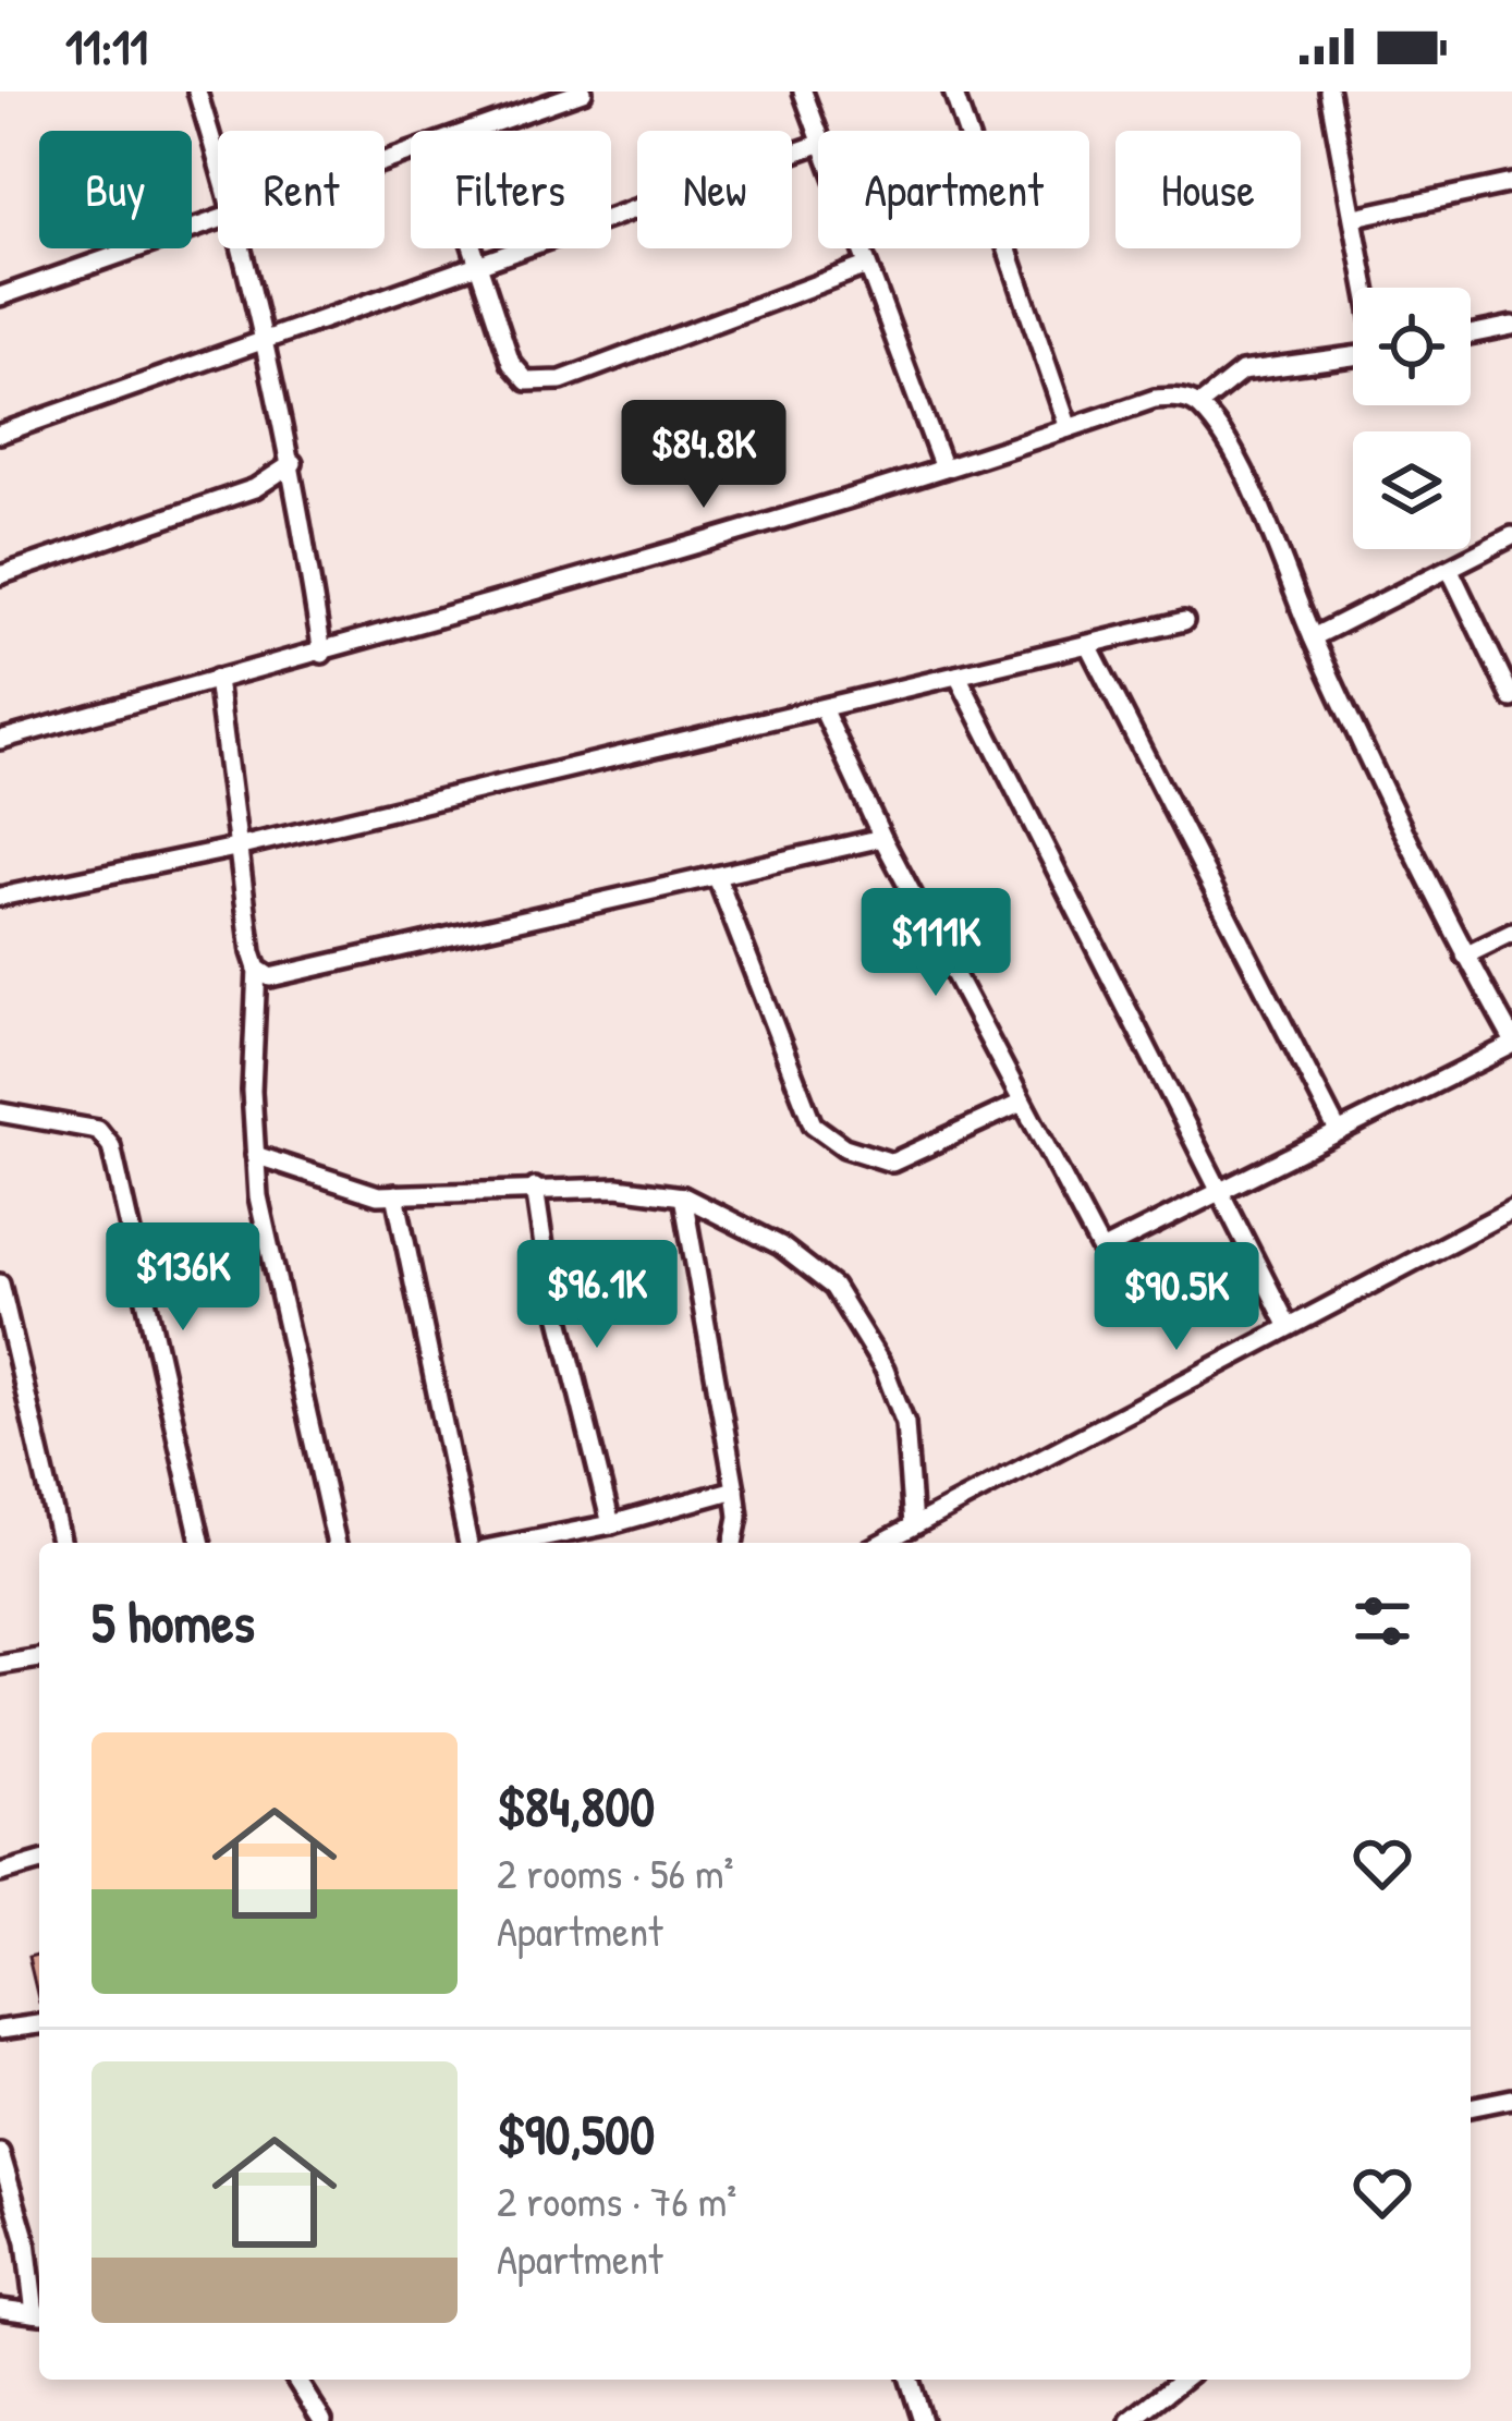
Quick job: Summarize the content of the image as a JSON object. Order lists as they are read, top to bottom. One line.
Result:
{"page":{"status":"11:11","chip":["Buy","Rent","Filters","New","Apartment","House"],"price":["$84.8K","$111K","$136K","$96.1K","$90.5K"],"heading":"5 homes","list":[{"name":"$84,800","note":"2 rooms · 56 m² · Apartment"},{"name":"$90,500","note":"2 rooms · 76 m² · Apartment"}]}}
